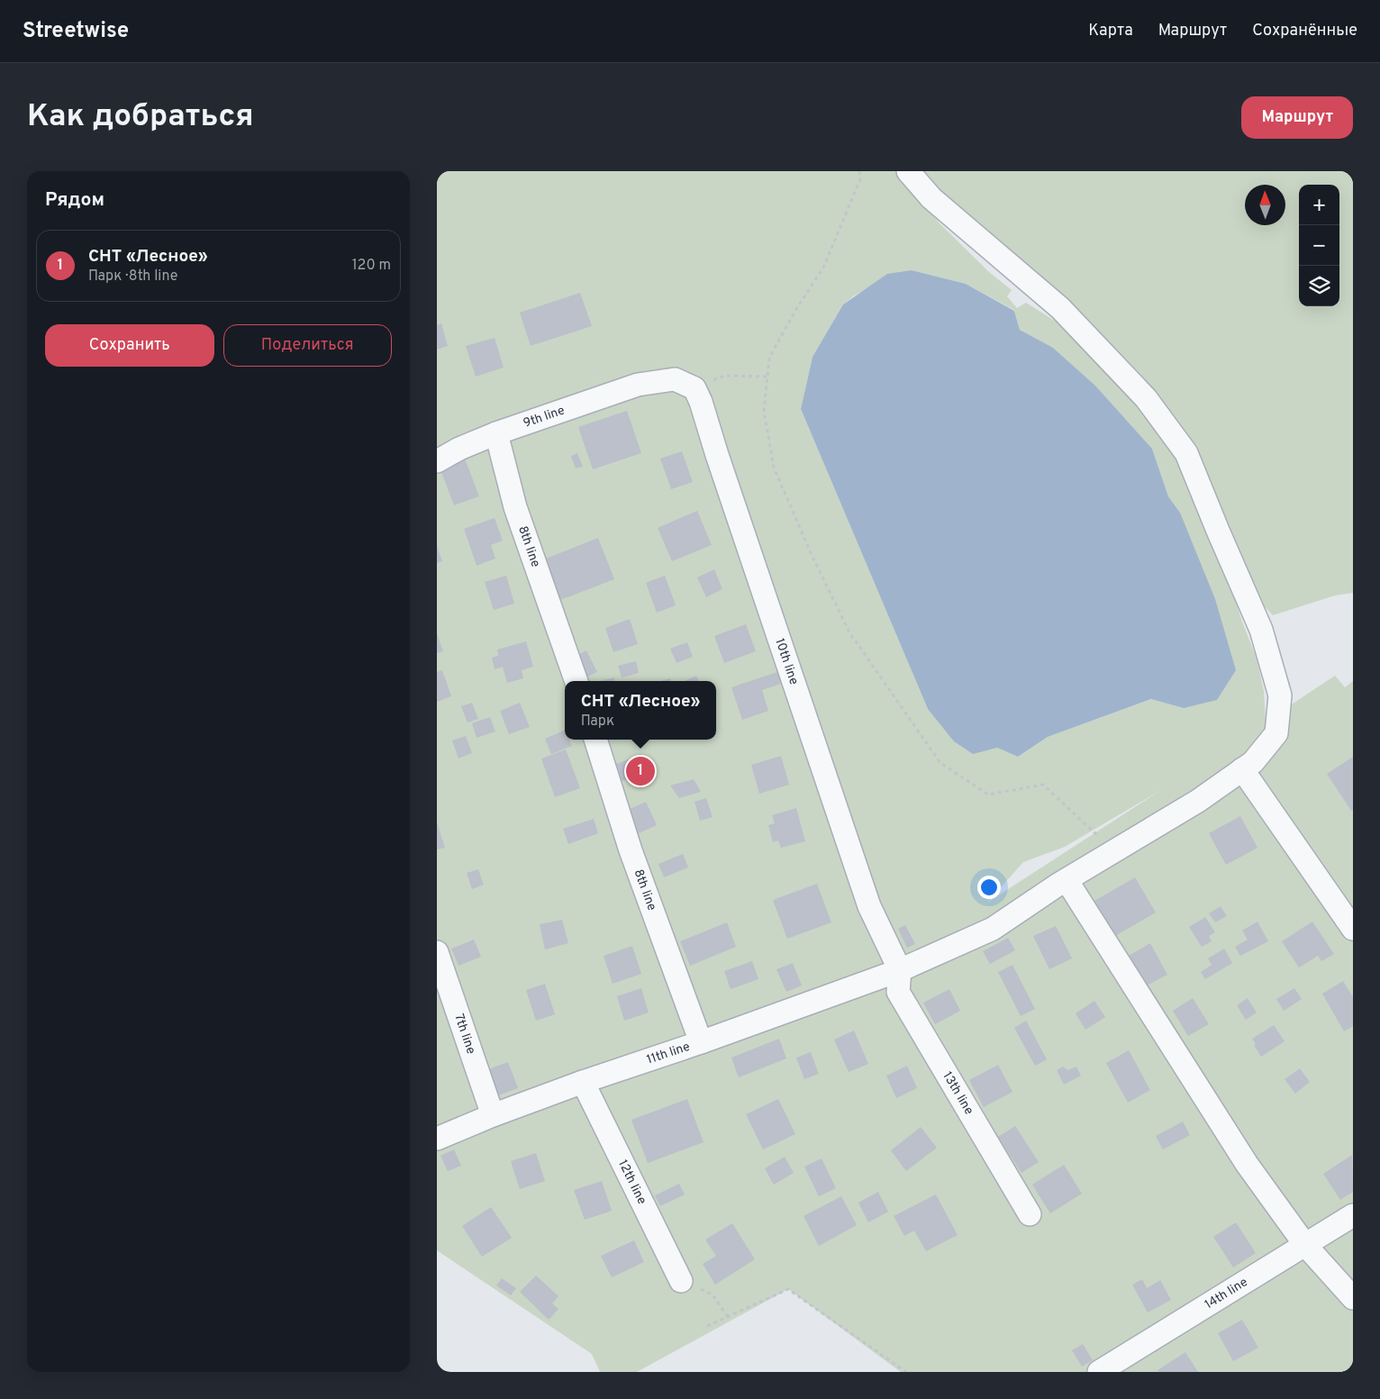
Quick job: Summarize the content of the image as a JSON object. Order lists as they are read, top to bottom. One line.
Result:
{"streets":{"street":["9th line","8th line","10th line","7th line","11th line","13th line","12th line","14th line"]},"crossings":[["9th line","8th line"],["9th line","10th line"],["8th line","11th line"],["10th line","11th line"],["10th line","13th line"],["7th line","11th line"],["11th line","13th line"],["11th line","12th line"]],"north":"top","page":{"header":"Streetwise","nav":["Карта","Маршрут","Сохранённые"],"buttons":["Маршрут",["Сохранить","Поделиться"]],"title":"Как добраться","heading":"Рядом","map_buttons":["+","−"],"list":[{"mark":"1","name":"СНТ «Лесное»","note":"Парк · 8th line","value":"120 m"}],"popup":["СНТ «Лесное»","Парк"],"pins":"1"}}
